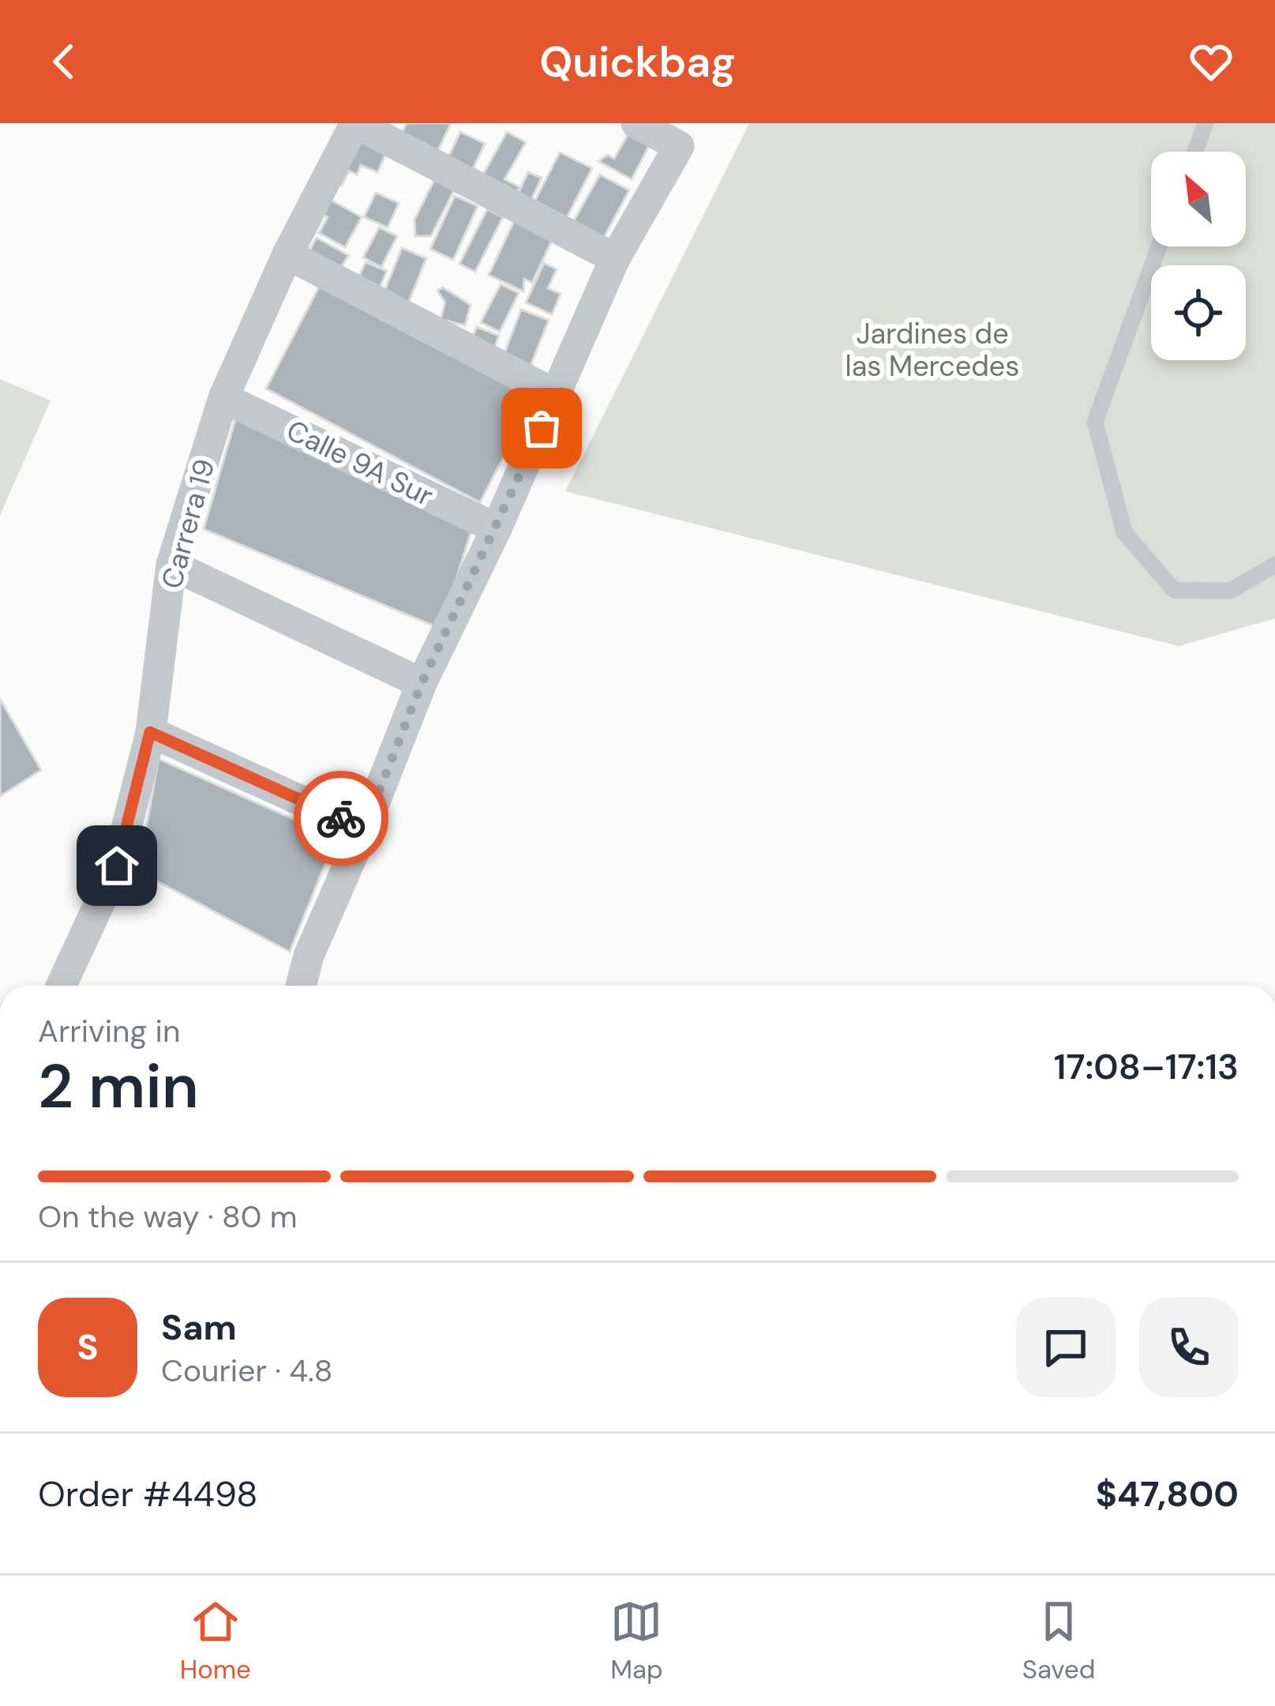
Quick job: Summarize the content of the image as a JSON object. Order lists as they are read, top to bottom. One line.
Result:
{"streets":{"street":["Calle 9A Sur","Carrera 19"]},"crossings":[["Calle 9A Sur","Carrera 19"]],"parks":["Jardines de las Mercedes"],"north":"top left","page":{"header":"Quickbag","heading":["2 min","Arriving in","17:08–17:13"],"panel":["Sam","Courier · 4.8","Order #4498","$47,800"],"bar":"On the way · 80 m","round":"S","tabs":["Home","Map","Saved"]}}
